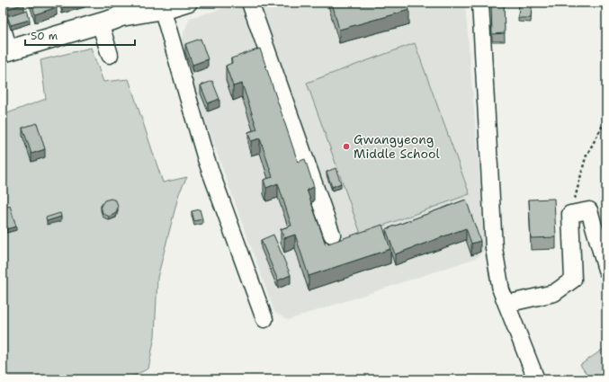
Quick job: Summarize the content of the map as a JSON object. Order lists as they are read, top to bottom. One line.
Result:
{"places":["Gwangyeong Middle School"],"scale_bar":"50 m"}
